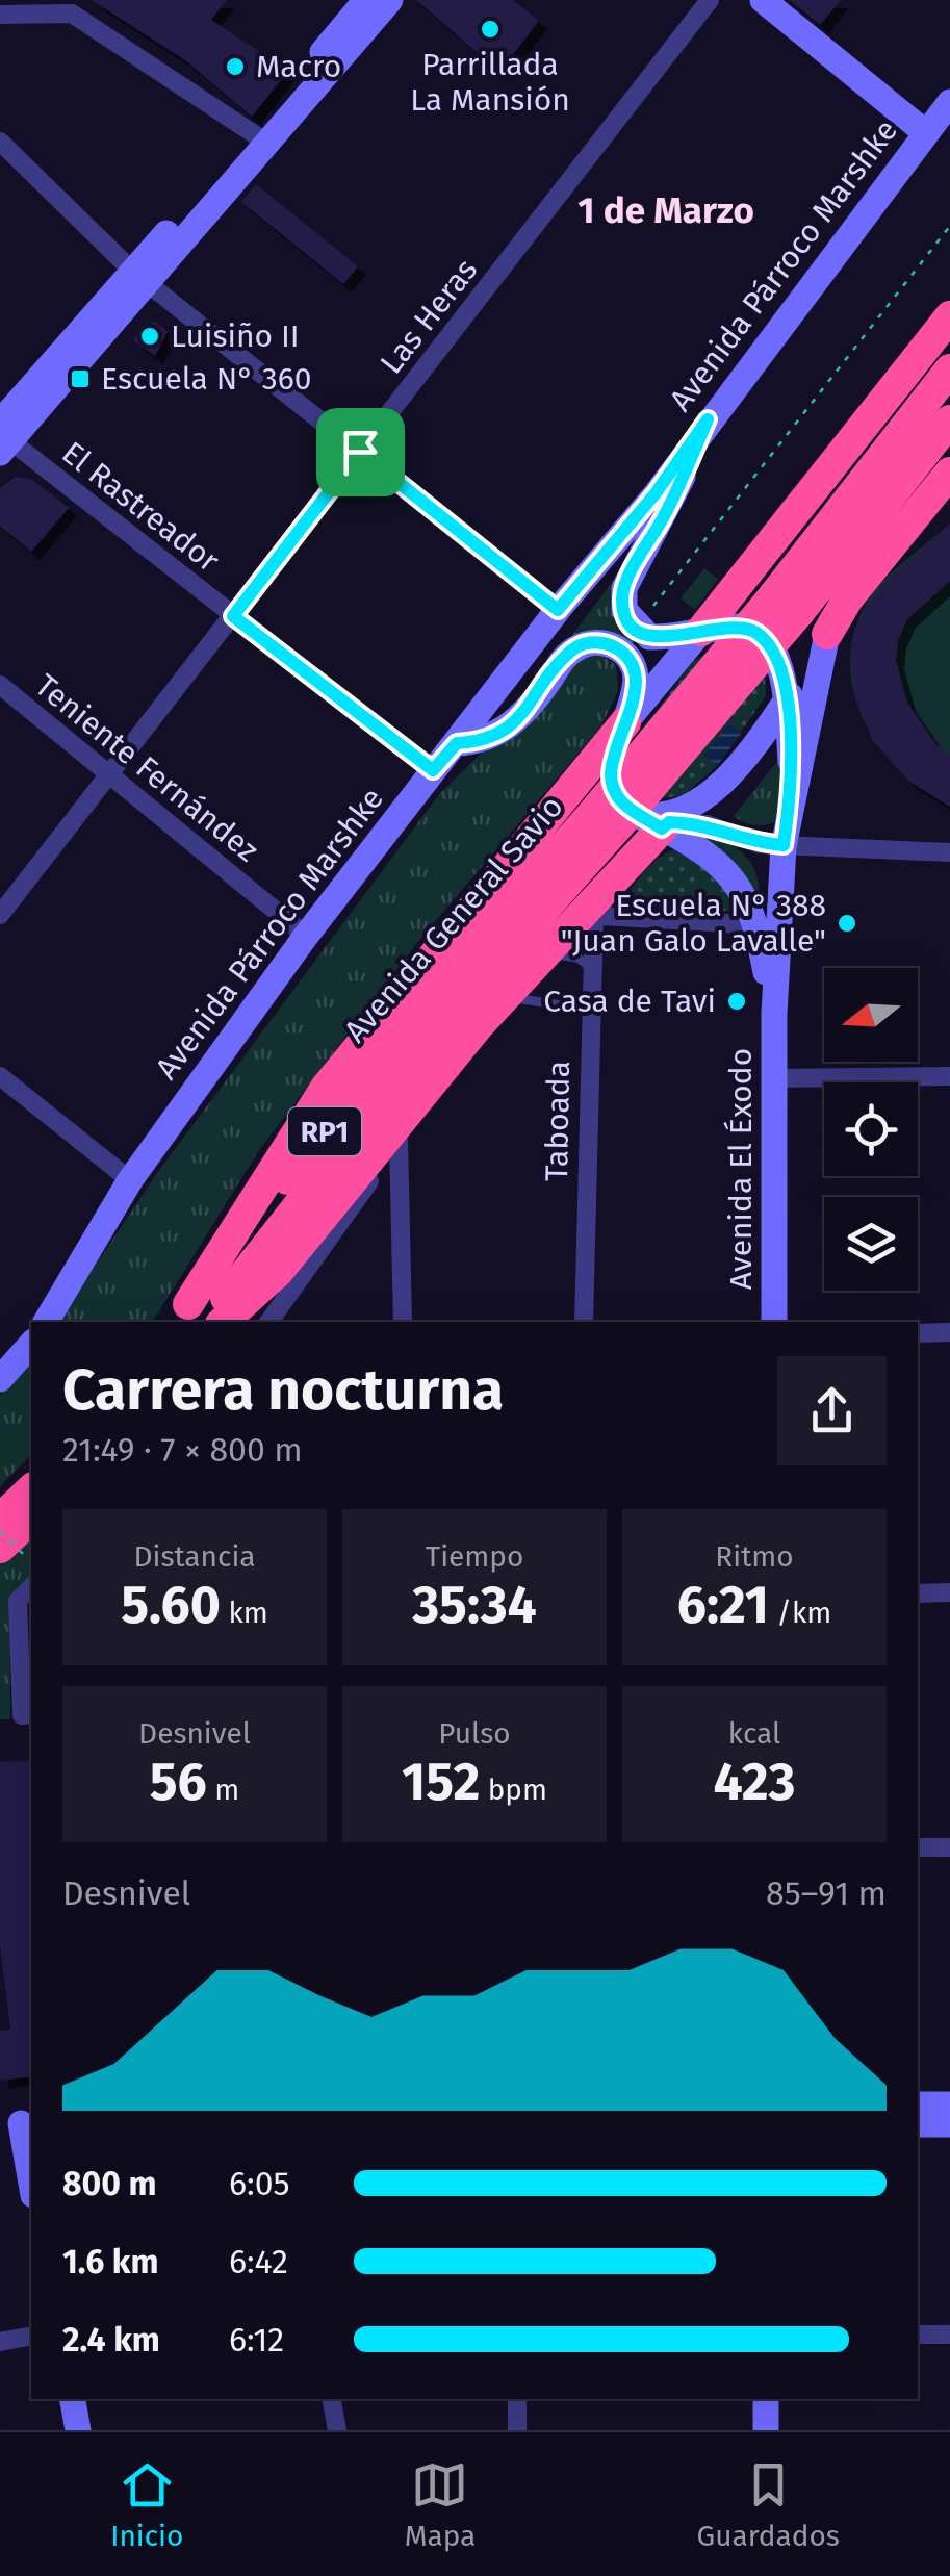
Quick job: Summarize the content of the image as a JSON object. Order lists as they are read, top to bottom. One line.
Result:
{"streets":{"highway":["Avenida General Savio","RP1"],"main road":["Avenida Párroco Marshke","Avenida El Éxodo"],"street":["Las Heras","El Rastreador","Teniente Fernández","Taboada"]},"crossings":[["Avenida Párroco Marshke","El Rastreador"],["Avenida Párroco Marshke","Teniente Fernández"],["Avenida Párroco Marshke","Avenida El Éxodo"],["Las Heras","El Rastreador"],["Las Heras","Teniente Fernández"]],"districts":["1 de Marzo"],"places":{"other":["Parrillada La Mansión","Macro","Luisiño II","Escuela N° 388 \"Juan Galo Lavalle\"","Casa de Tavi"],"transit":["Escuela N° 360"]},"north":"left","page":{"heading":["Carrera nocturna","21:49 · 7 × 800 m"],"stats":[["Distancia","5.60 km"],["Tiempo","35:34"],["Ritmo","6:21 /km"],["Desnivel","56 m"],["Pulso","152 bpm"],["kcal","423"]],"chart":["Desnivel","85–91 m"],"list":[{"name":"800 m","note":"6:05"},{"name":"1.6 km","note":"6:42"},{"name":"2.4 km","note":"6:12"}],"tabs":["Inicio","Mapa","Guardados"]}}
